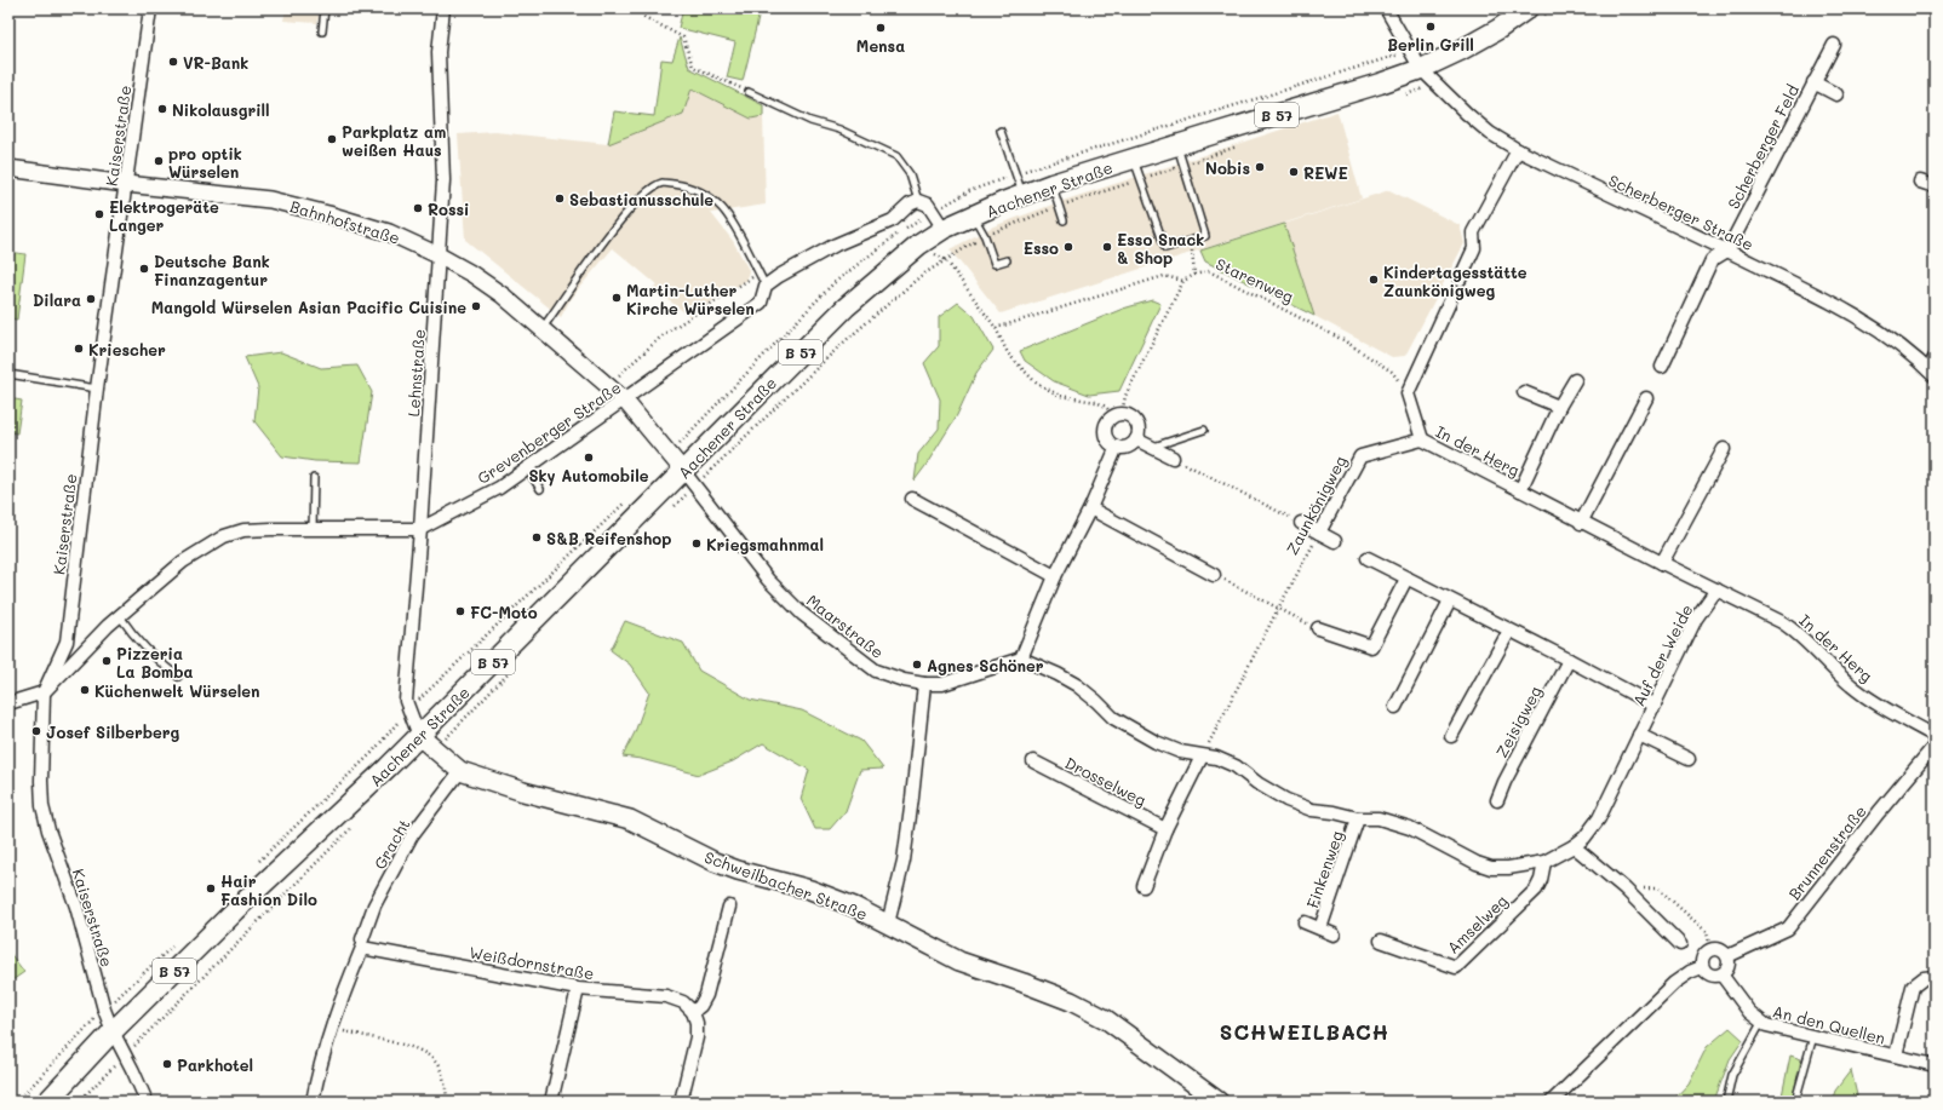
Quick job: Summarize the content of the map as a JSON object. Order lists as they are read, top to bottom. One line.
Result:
{"streets":{"main road":["B 57","Aachener Straße","Schweilbacher Straße"],"street":["Kaiserstraße","Scherberger Feld","Scherberger Straße","Bahnhofstraße","Lehnstraße","Grevenberger Straße","In der Herg","Zaunkönigweg","Maarstraße","Auf der Weide","Zeisigweg","Drosselweg","Gracht","Brunnenstraße","Finkenweg","Amselweg","Weißdornstraße","An den Quellen"],"path":["Starenweg"]},"crossings":[["B 57","Kaiserstraße"],["B 57","Aachener Straße"],["Kaiserstraße","Aachener Straße"],["Kaiserstraße","Bahnhofstraße"],["Kaiserstraße","Grevenberger Straße"],["Scherberger Feld","Scherberger Straße"],["Aachener Straße","Scherberger Straße"],["Aachener Straße","Bahnhofstraße"],["Aachener Straße","Lehnstraße"],["Aachener Straße","Maarstraße"],["Aachener Straße","Schweilbacher Straße"],["Bahnhofstraße","Lehnstraße"],["Bahnhofstraße","Grevenberger Straße"],["Bahnhofstraße","Maarstraße"],["Lehnstraße","Grevenberger Straße"],["Lehnstraße","Schweilbacher Straße"],["In der Herg","Zaunkönigweg"],["In der Herg","Auf der Weide"],["Zaunkönigweg","Auf der Weide"],["Auf der Weide","Finkenweg"],["Auf der Weide","Amselweg"],["Gracht","Schweilbacher Straße"],["Gracht","Weißdornstraße"],["Brunnenstraße","An den Quellen"]],"districts":["SCHWEILBACH"],"places":["Berlin Grill","Mensa","VR-Bank","Nikolausgrill","Parkplatz am weißen Haus","pro optik Würselen","Nobis","REWE","Sebastianusschule","Rossi","Elektrogeräte Langer","Esso","Esso Snack & Shop","Deutsche Bank Finanzagentur","Kindertagesstätte Zaunkönigweg","Martin-Luther Kirche Würselen","Dilara","Mangold Würselen Asian Pacific Cuisine","Kriescher","Sky Automobile","S&B Reifenshop","Kriegsmahnmal","FC-Moto","Pizzeria La Bomba","Agnes Schöner","Küchenwelt Würselen","Josef Silberberg","Hair Fashion Dilo","Parkhotel"]}
